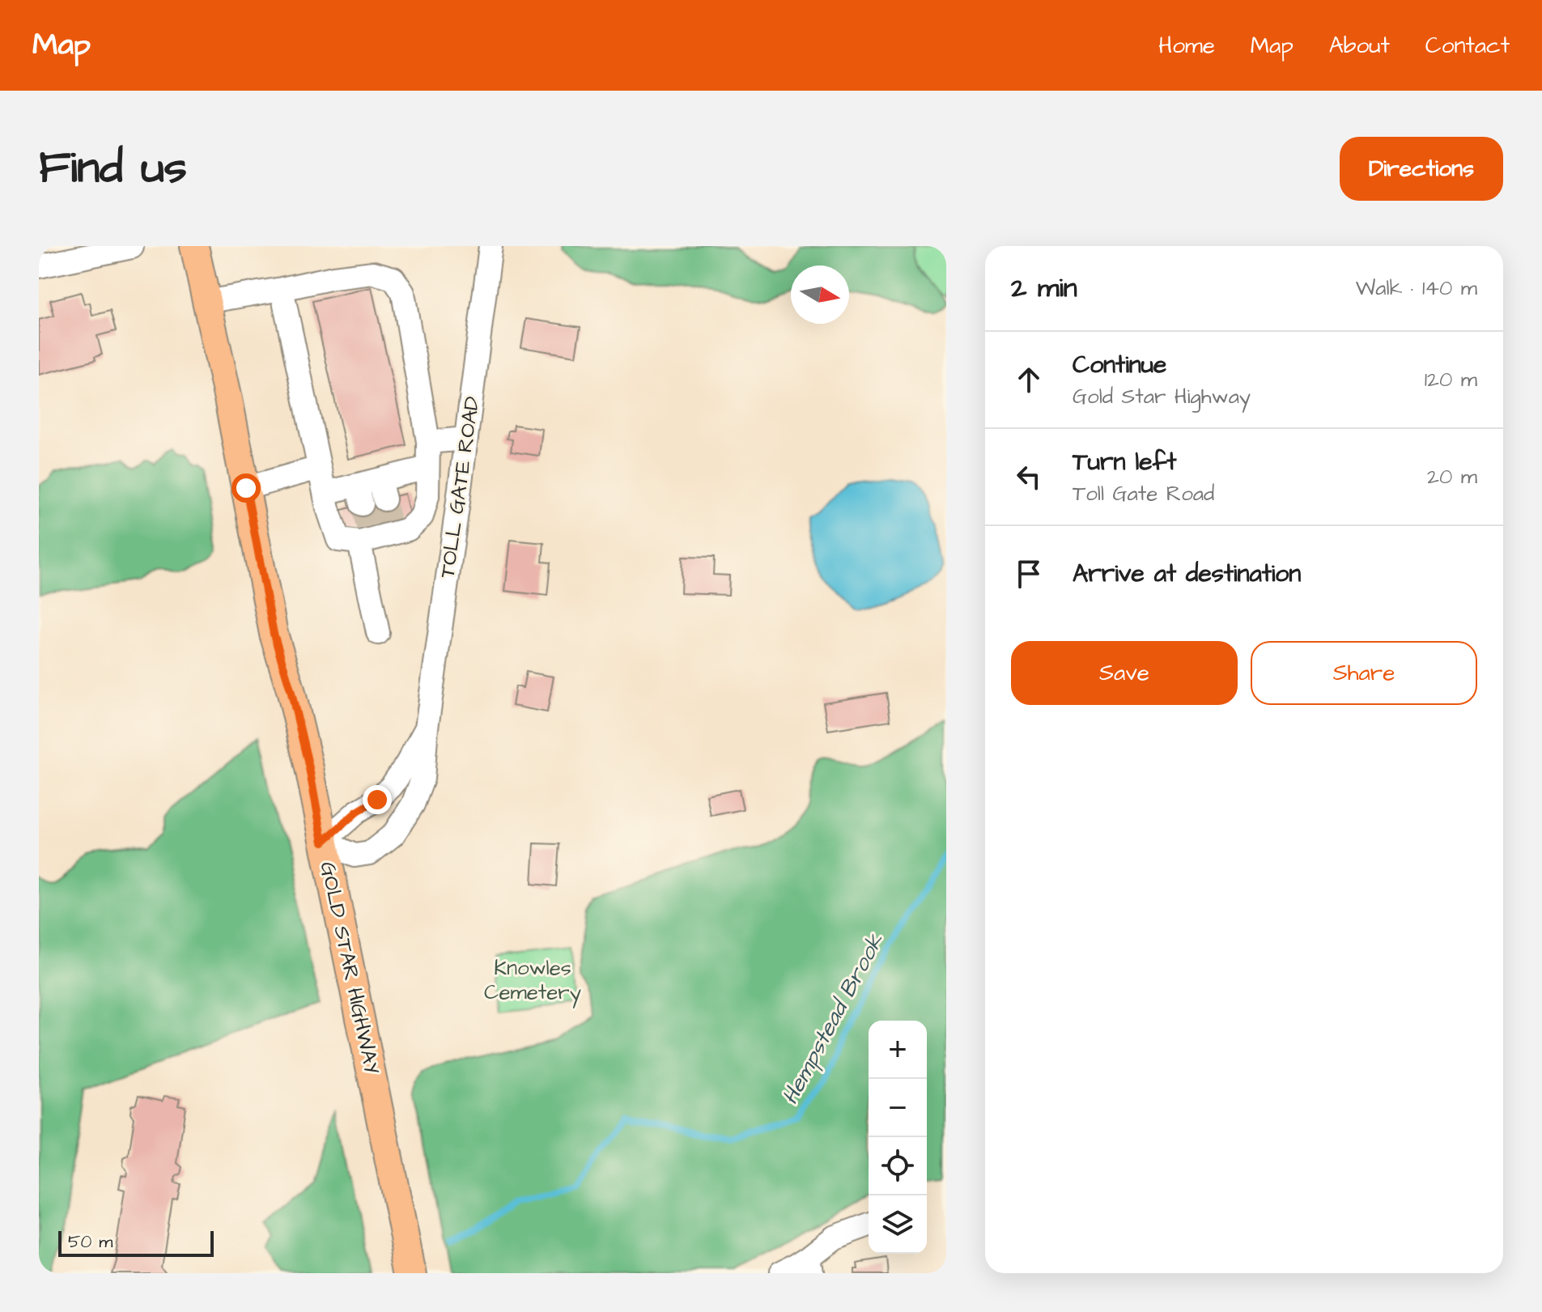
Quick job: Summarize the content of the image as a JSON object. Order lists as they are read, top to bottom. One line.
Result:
{"streets":{"main road":["GOLD STAR HIGHWAY"],"street":["TOLL GATE ROAD"]},"crossings":[["TOLL GATE ROAD","GOLD STAR HIGHWAY"]],"water":["Hempstead Brook"],"parks":["Knowles Cemetery"],"scale_bar":"50 m","north":"right","page":{"header":"Map","nav":["Home","Map","About","Contact"],"title":"Find us","buttons":["Directions",["Save","Share"]],"heading":["2 min","Walk · 140 m"],"list":[["Continue","Gold Star Highway","120 m"],["Turn left","Toll Gate Road","20 m"],"Arrive at destination"],"map_buttons":["+","−"],"scale":"50 m"}}
